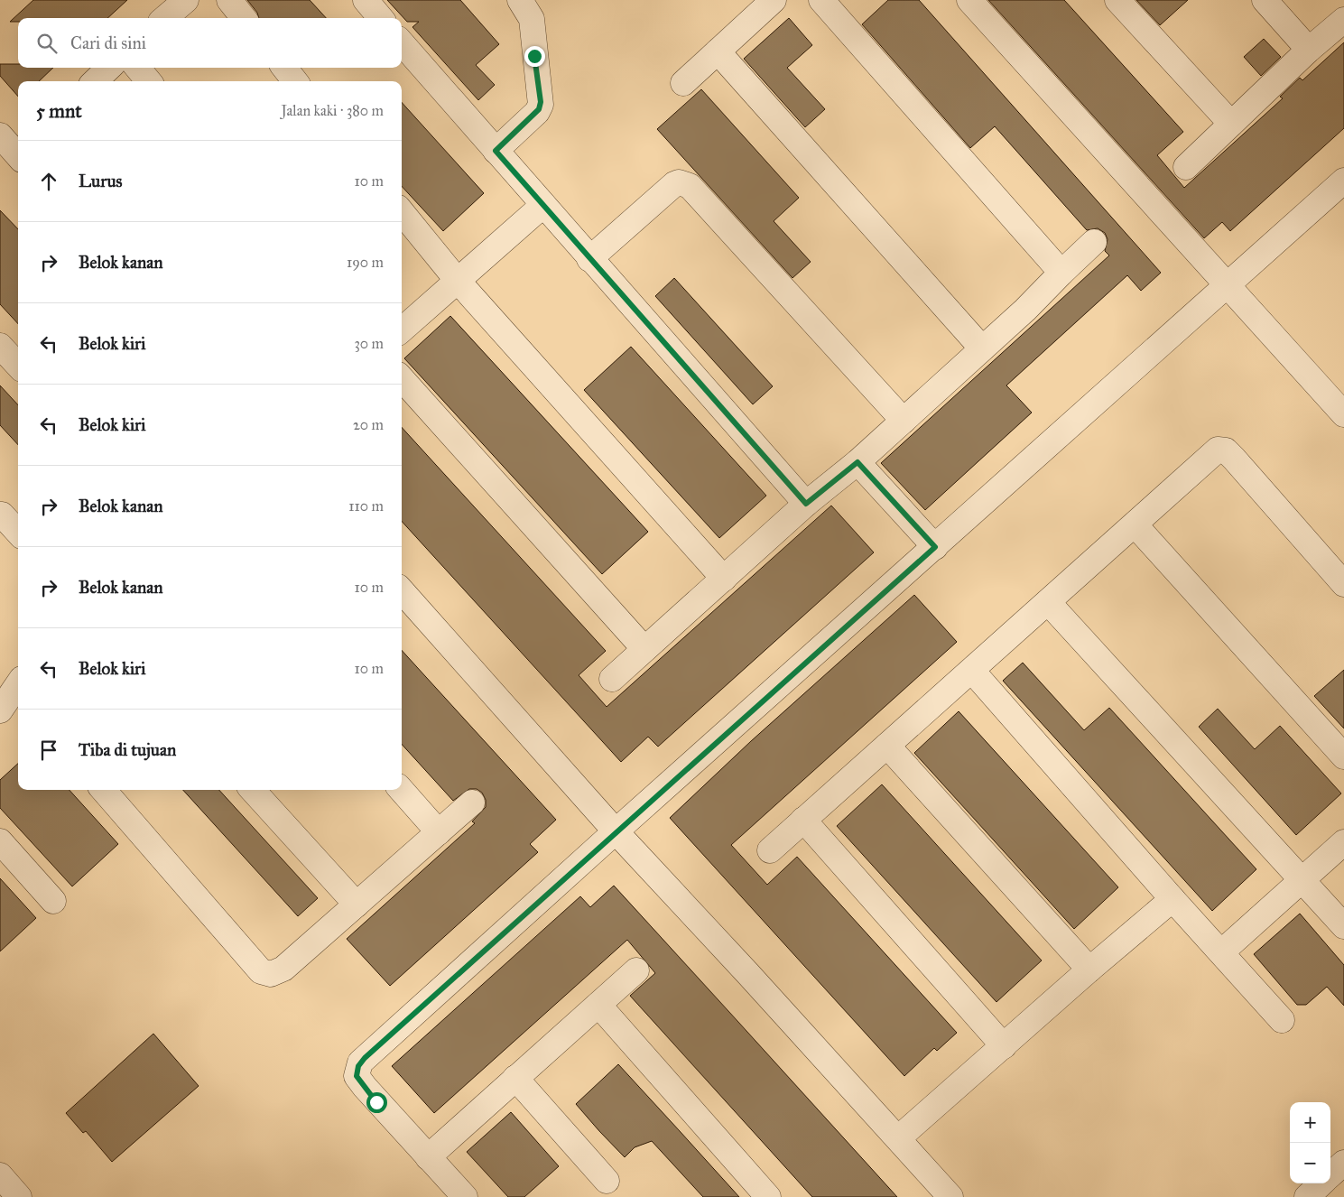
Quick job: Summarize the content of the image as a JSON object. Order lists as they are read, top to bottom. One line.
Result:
{"page":{"search":"Cari di sini","heading":["5 mnt","Jalan kaki · 380 m"],"list":[["Lurus","10 m"],["Belok kanan","190 m"],["Belok kiri","30 m"],["Belok kiri","20 m"],["Belok kanan","110 m"],["Belok kanan","10 m"],["Belok kiri","10 m"],"Tiba di tujuan"],"map_buttons":["+","−"]}}
